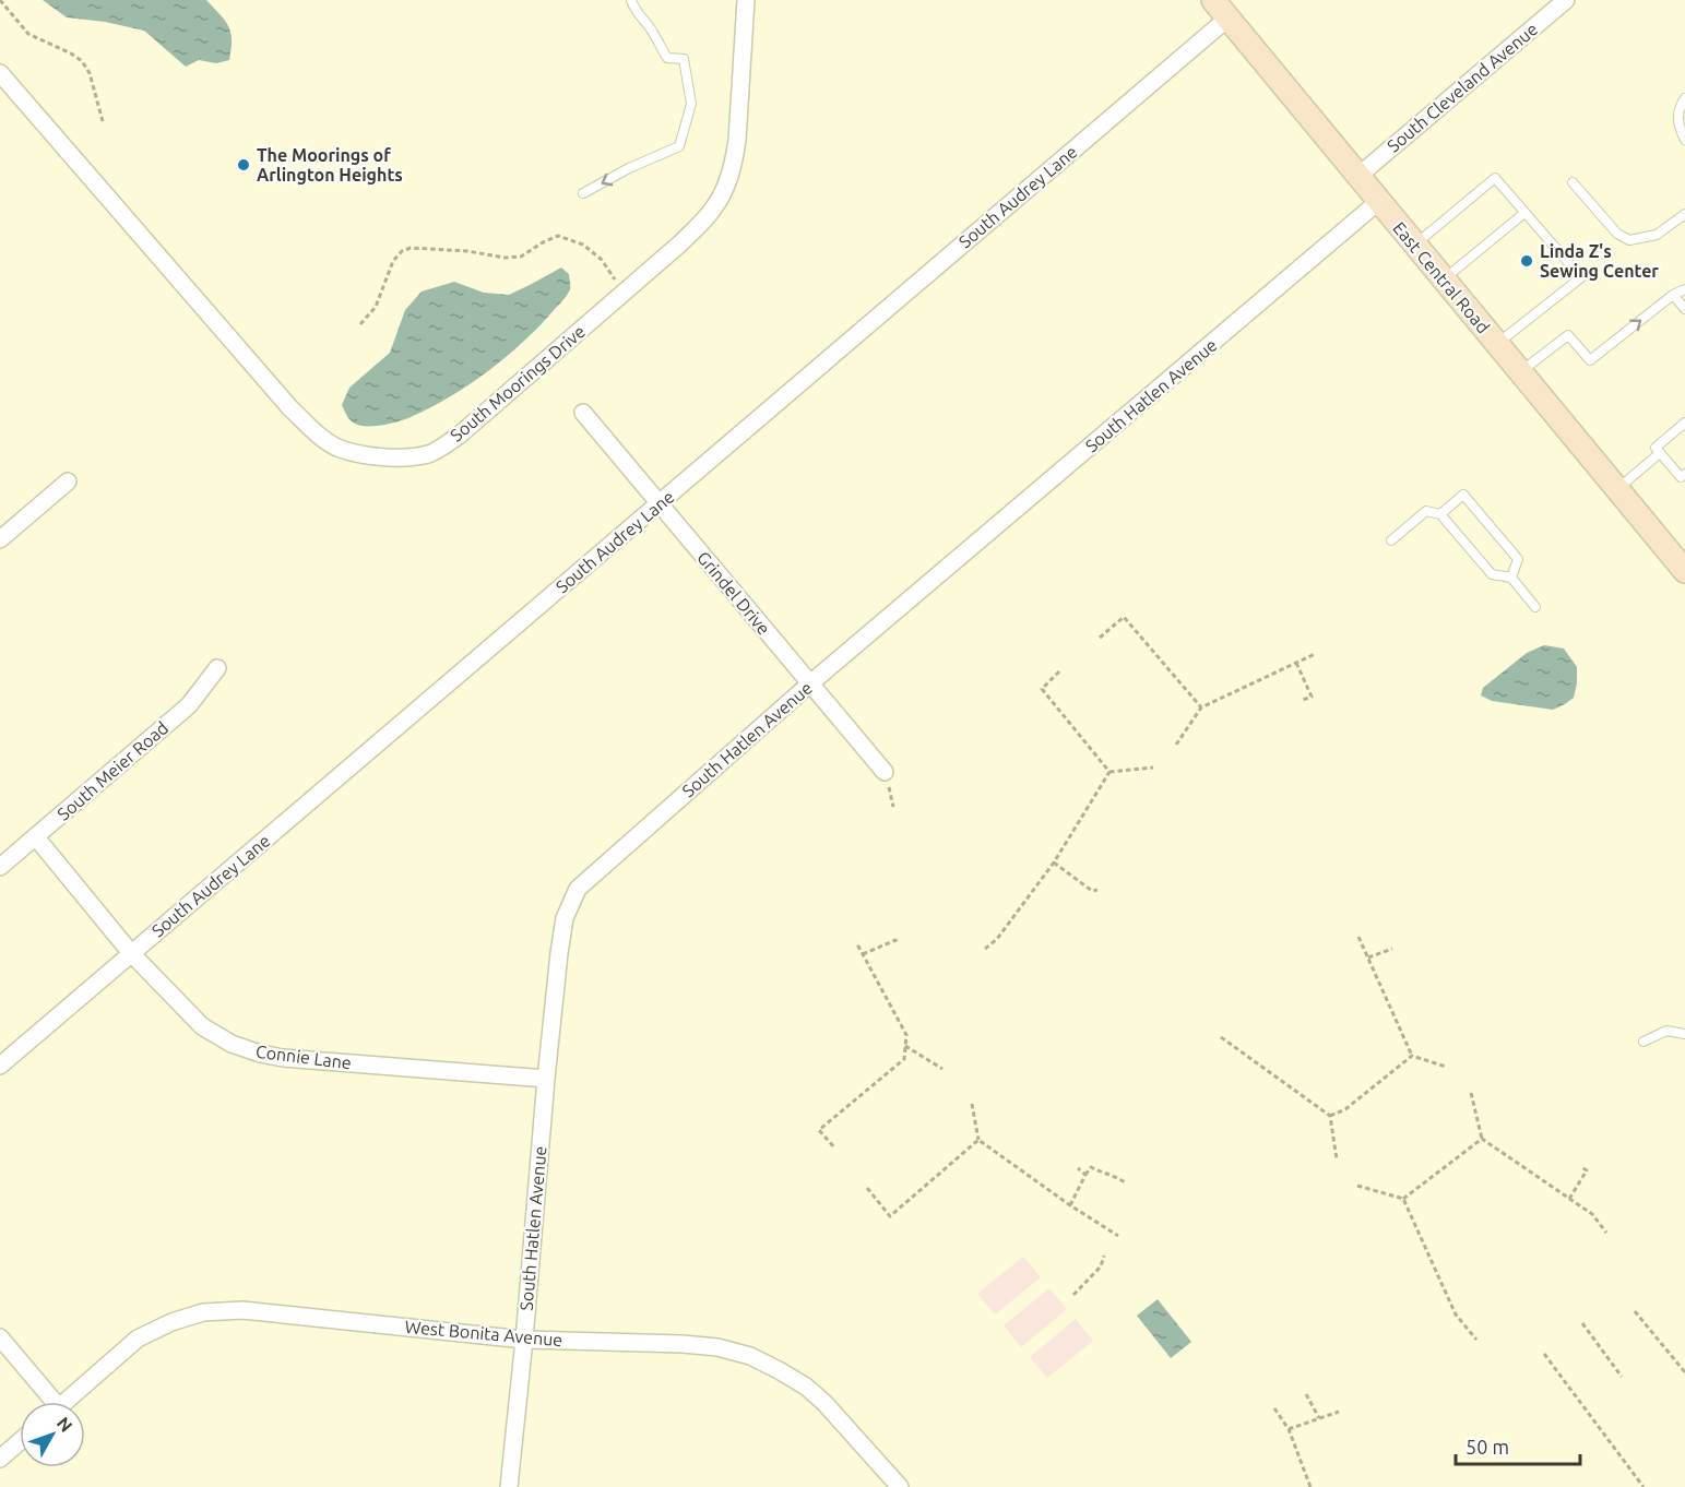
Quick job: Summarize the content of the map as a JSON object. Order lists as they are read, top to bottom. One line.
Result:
{"streets":{"main road":["East Central Road"],"street":["South Cleveland Avenue","South Audrey Lane","South Moorings Drive","South Hatlen Avenue","Grindel Drive","South Meier Road","Connie Lane","West Bonita Avenue"]},"crossings":[["South Cleveland Avenue","East Central Road"],["South Audrey Lane","East Central Road"],["South Audrey Lane","Grindel Drive"],["South Audrey Lane","Connie Lane"],["East Central Road","South Hatlen Avenue"],["South Hatlen Avenue","Grindel Drive"],["South Hatlen Avenue","Connie Lane"],["South Hatlen Avenue","West Bonita Avenue"],["South Meier Road","Connie Lane"]],"places":["The Moorings of Arlington Heights","Linda Z's Sewing Center"],"scale_bar":"50 m","north":"top right"}
